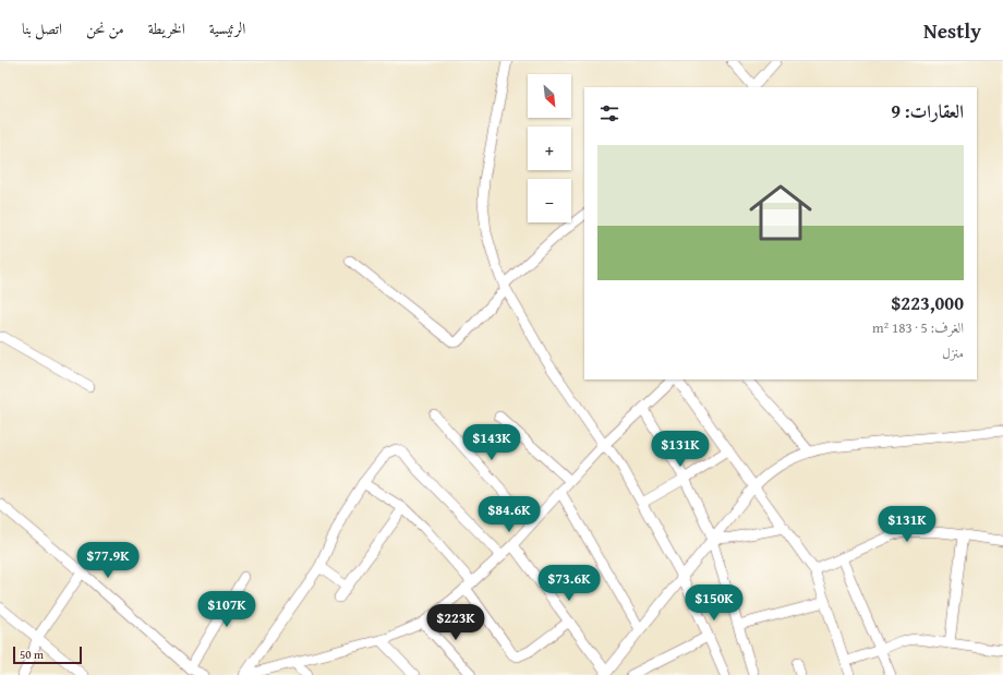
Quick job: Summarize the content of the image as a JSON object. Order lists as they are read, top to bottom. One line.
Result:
{"scale_bar":"50 m","north":"bottom right","page":{"header":"Nestly","nav":["الرئيسية","الخريطة","من نحن","اتصل بنا"],"map_buttons":["+","−"],"heading":"العقارات: 9","list":[{"name":"$223,000","note":"الغرف: 5 · 183 m² · منزل"}],"price":["$143K","$131K","$84.6K","$131K","$77.9K","$73.6K","$150K","$107K","$223K"],"scale":"50 m"}}
